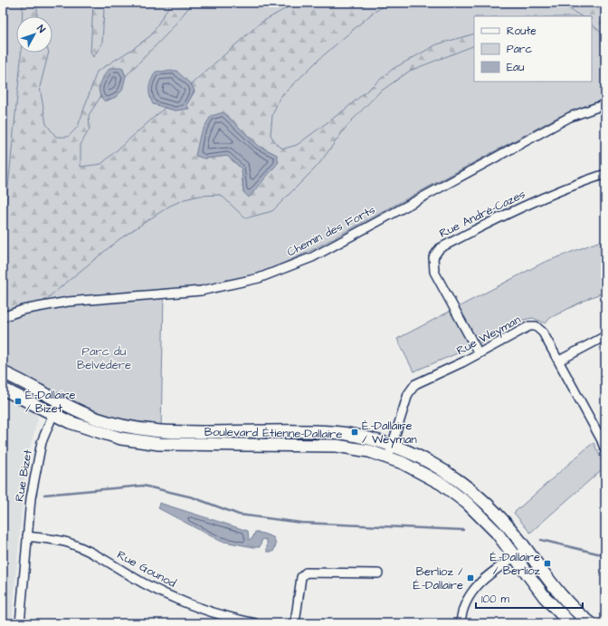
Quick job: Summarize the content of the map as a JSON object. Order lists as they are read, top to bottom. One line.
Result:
{"streets":{"street":["Rue André-Cazes","Chemin des Forts","Rue Weyman","Boulevard Étienne-Dallaire","Rue Bizet","Rue Gounod"]},"crossings":[["Rue André-Cazes","Rue Weyman"],["Rue Weyman","Boulevard Étienne-Dallaire"],["Boulevard Étienne-Dallaire","Rue Bizet"],["Rue Bizet","Rue Gounod"]],"parks":["Parc du Belvédère"],"places":{"transit":["É.-Dallaire / Bizet","É.-Dallaire / Weyman","É.-Dallaire / Berlioz","Berlioz / É.-Dallaire"]},"legend":["Route","Parc","Eau"],"scale_bar":"100 m","north":"top right"}
